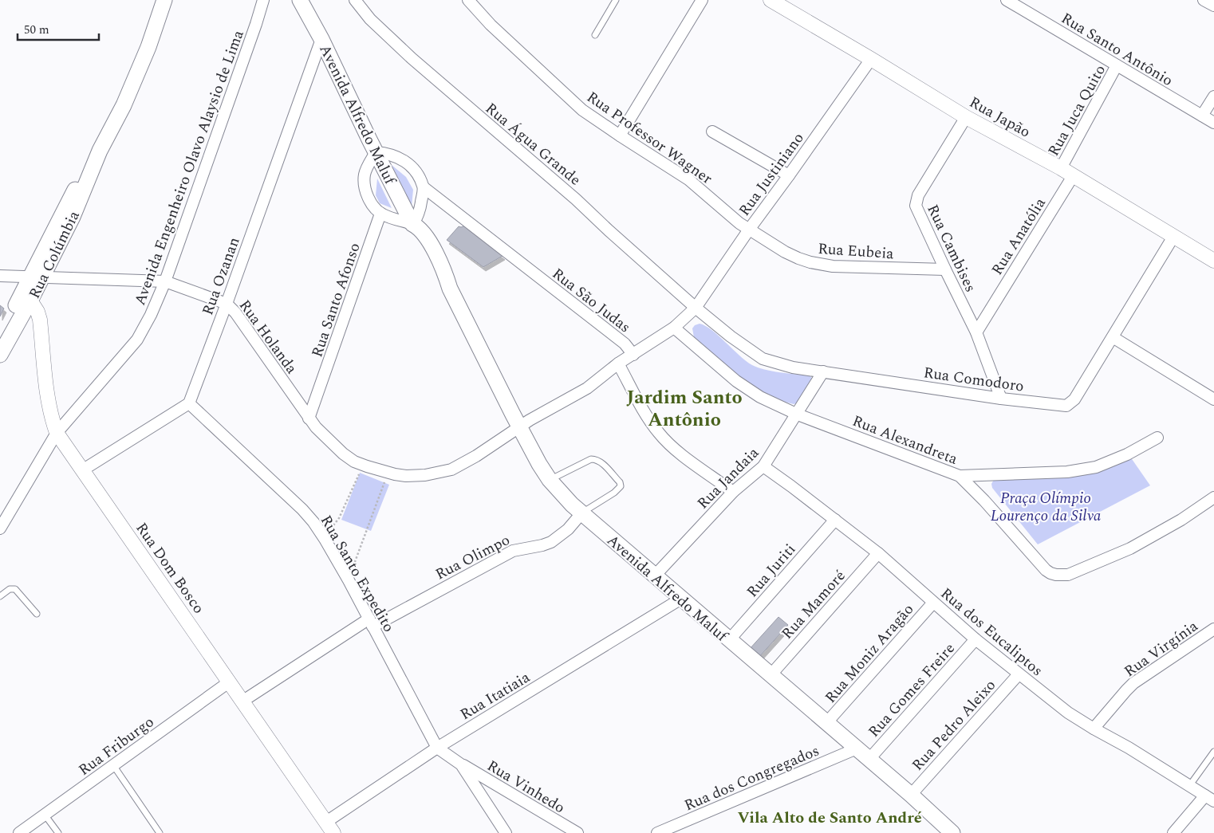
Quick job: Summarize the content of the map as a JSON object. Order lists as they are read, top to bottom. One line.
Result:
{"streets":{"main road":["Avenida Alfredo Maluf","Rua Colúmbia"],"street":["Rua Santo Antônio","Rua Juca Quito","Rua Japão","Rua Professor Wagner","Rua Água Grande","Avenida Engenheiro Olavo Alaysio de Lima","Rua Justiniano","Rua Anatólia","Rua Cambises","Rua Eubeia","Rua Ozanan","Rua Santo Afonso","Rua São Judas","Rua Holanda","Rua Comodoro","Rua Alexandreta","Rua Jandaia","Rua Olimpo","Rua Dom Bosco","Rua Juriti","Rua Santo Expedito","Rua Mamoré","Rua dos Eucaliptos","Rua Virgínia","Rua Moniz Aragão","Rua Gomes Freire","Rua Itatiaia","Rua Pedro Aleixo","Rua Friburgo","Rua dos Congregados","Rua Vinhedo"]},"crossings":[["Rua Santo Antônio","Rua Juca Quito"],["Rua Juca Quito","Rua Japão"],["Rua Juca Quito","Rua Anatólia"],["Avenida Alfredo Maluf","Rua Ozanan"],["Avenida Alfredo Maluf","Rua São Judas"],["Avenida Alfredo Maluf","Rua Jandaia"],["Avenida Alfredo Maluf","Rua Olimpo"],["Avenida Alfredo Maluf","Rua Juriti"],["Avenida Alfredo Maluf","Rua Mamoré"],["Avenida Alfredo Maluf","Rua Moniz Aragão"],["Avenida Alfredo Maluf","Rua Gomes Freire"],["Avenida Alfredo Maluf","Rua Itatiaia"],["Avenida Alfredo Maluf","Rua Pedro Aleixo"],["Avenida Alfredo Maluf","Rua dos Congregados"],["Rua Japão","Rua Justiniano"],["Rua Japão","Rua Anatólia"],["Rua Japão","Rua Cambises"],["Rua Japão","Rua Comodoro"],["Rua Professor Wagner","Rua Justiniano"],["Rua Professor Wagner","Rua Eubeia"],["Rua Água Grande","Rua Justiniano"],["Rua Água Grande","Rua Comodoro"],["Avenida Engenheiro Olavo Alaysio de Lima","Rua Holanda"],["Avenida Engenheiro Olavo Alaysio de Lima","Rua Dom Bosco"],["Rua Justiniano","Rua Eubeia"],["Rua Justiniano","Rua São Judas"],["Rua Justiniano","Rua Comodoro"],["Rua Justiniano","Rua Alexandreta"],["Rua Anatólia","Rua Cambises"],["Rua Cambises","Rua Eubeia"],["Rua Cambises","Rua Comodoro"],["Rua Colúmbia","Rua Holanda"],["Rua Colúmbia","Rua Dom Bosco"],["Rua Ozanan","Rua Holanda"],["Rua Ozanan","Rua Santo Expedito"],["Rua Santo Afonso","Rua Holanda"],["Rua São Judas","Rua Holanda"],["Rua Comodoro","Rua Jandaia"],["Rua Alexandreta","Rua Jandaia"],["Rua Jandaia","Rua dos Eucaliptos"],["Rua Olimpo","Rua Dom Bosco"],["Rua Olimpo","Rua Santo Expedito"],["Rua Dom Bosco","Rua Itatiaia"],["Rua Dom Bosco","Rua Friburgo"],["Rua Juriti","Rua dos Eucaliptos"],["Rua Santo Expedito","Rua Itatiaia"],["Rua Santo Expedito","Rua Vinhedo"],["Rua Mamoré","Rua dos Eucaliptos"],["Rua dos Eucaliptos","Rua Virgínia"],["Rua dos Eucaliptos","Rua Moniz Aragão"],["Rua dos Eucaliptos","Rua Gomes Freire"],["Rua dos Eucaliptos","Rua Pedro Aleixo"],["Rua Itatiaia","Rua Vinhedo"]],"districts":["Jardim Santo Antônio","Vila Alto de Santo André"],"parks":["Praça Olímpio Lourenço da Silva"],"scale_bar":"50 m"}
